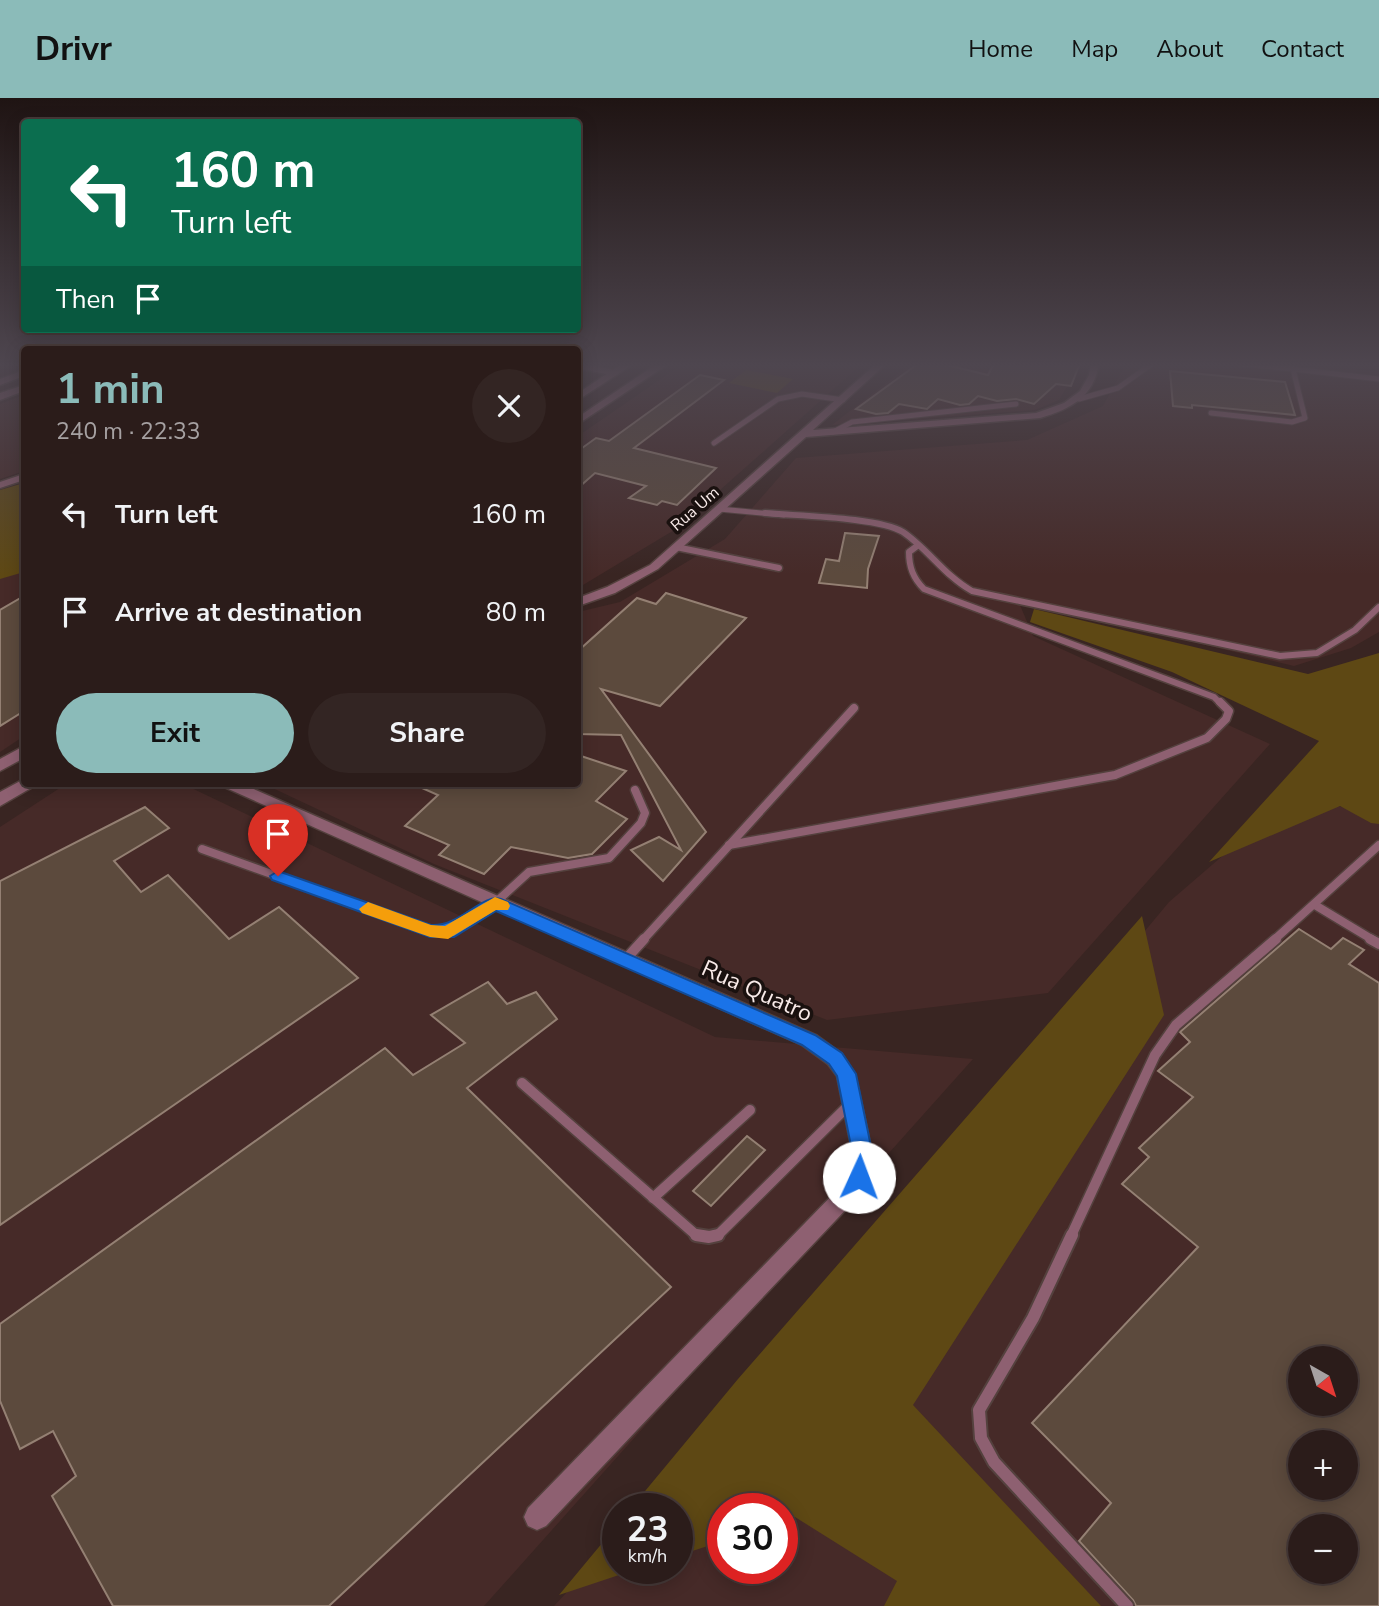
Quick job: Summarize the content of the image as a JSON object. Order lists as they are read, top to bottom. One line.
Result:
{"streets":{"street":["Rua Um","Rua Quatro"]},"north":"bottom right","page":{"header":"Drivr","nav":["Home","Map","About","Contact"],"turn":["160 m","Turn left"],"then":"Then","heading":["1 min","240 m · 22:33"],"list":[{"name":"Turn left","value":"160 m"},{"name":"Arrive at destination","value":"80 m"}],"buttons":["Exit","Share"],"map_buttons":["+","−"],"speed":"23 km/h","limit":"30"}}
